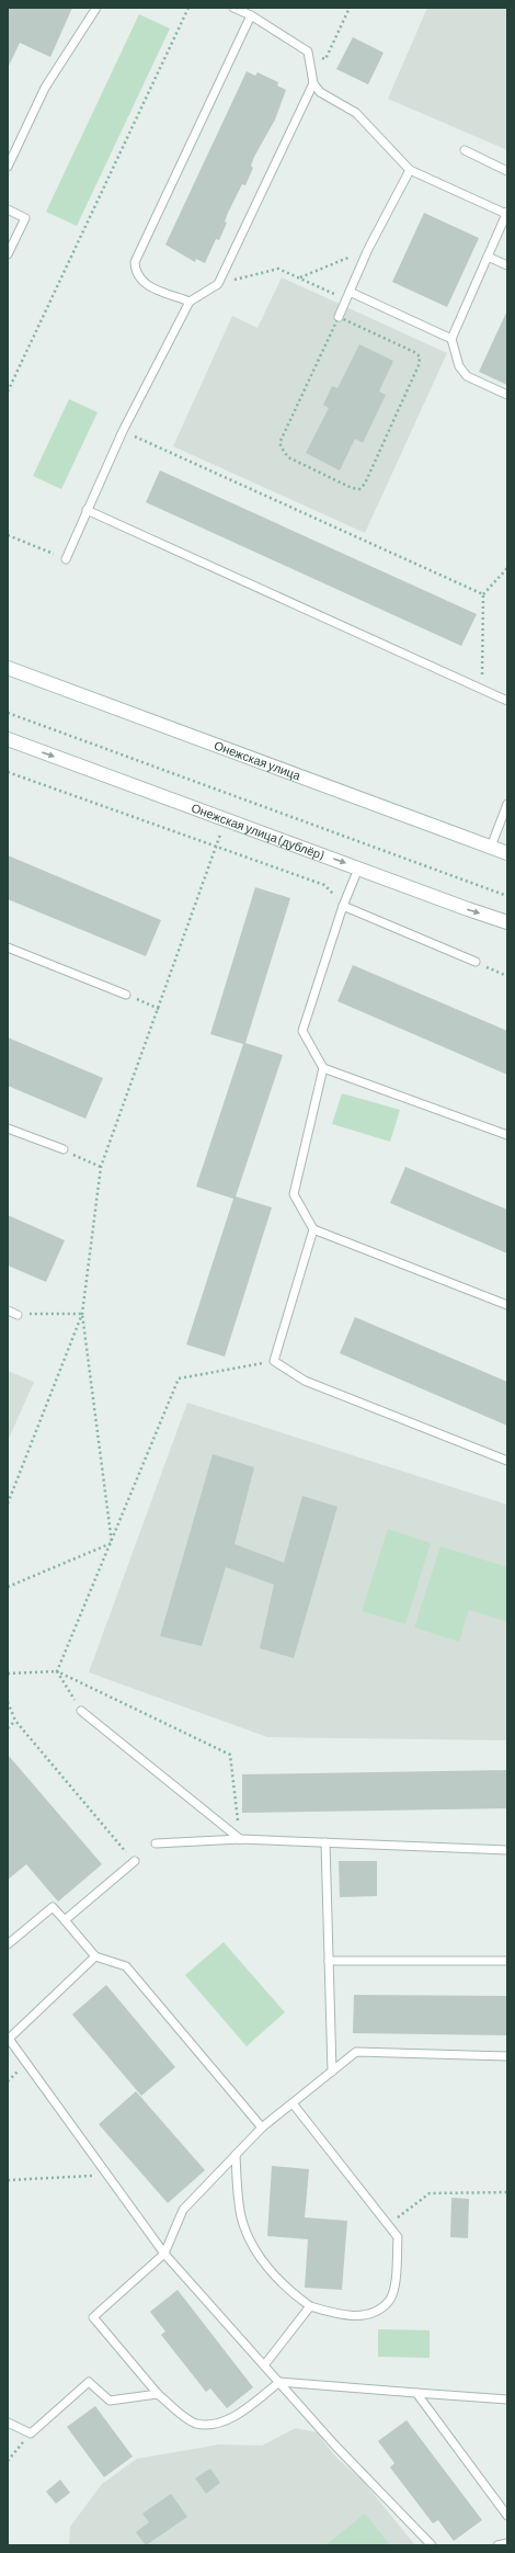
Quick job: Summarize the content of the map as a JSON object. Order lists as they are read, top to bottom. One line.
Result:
{"streets":{"street":["Онежская улица","Онежская улица (дублёр)"]},"one_way":["Онежская улица (дублёр)"]}
